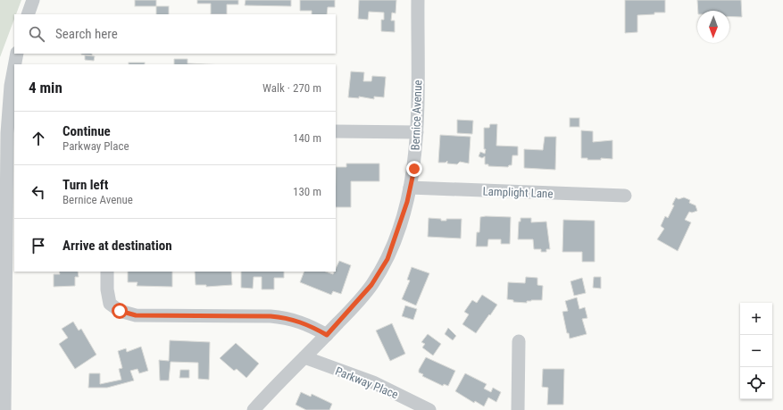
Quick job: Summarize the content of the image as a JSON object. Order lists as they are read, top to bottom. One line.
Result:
{"streets":{"street":["Bernice Avenue","Lamplight Lane","Parkway Place"]},"crossings":[["Bernice Avenue","Lamplight Lane"],["Bernice Avenue","Parkway Place"]],"north":"bottom","page":{"search":"Search here","heading":["4 min","Walk · 270 m"],"list":[["Continue","Parkway Place","140 m"],["Turn left","Bernice Avenue","130 m"],"Arrive at destination"],"map_buttons":["+","−"]}}
